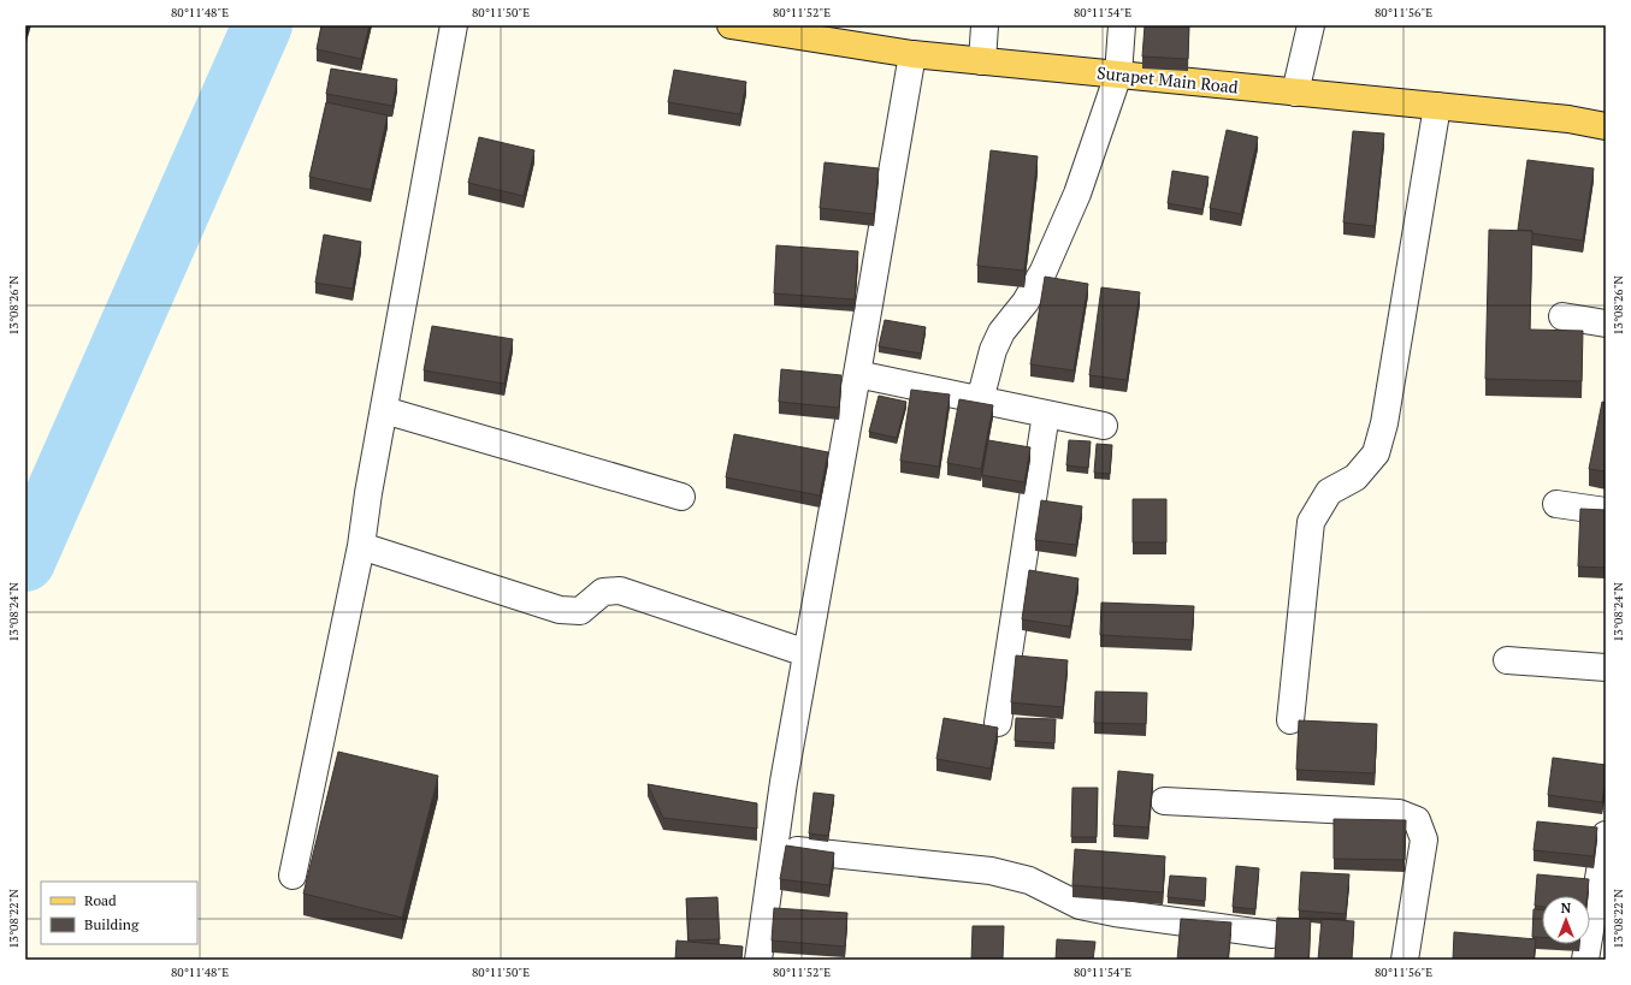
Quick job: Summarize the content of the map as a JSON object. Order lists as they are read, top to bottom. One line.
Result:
{"streets":{"main road":["Surapet Main Road"]},"legend":["Road","Building"],"north":"top","coordinates":["80°11'48\"E","80°11'50\"E","80°11'52\"E","80°11'54\"E","80°11'56\"E","13°08'26\"N","13°08'24\"N","13°08'22\"N"]}
